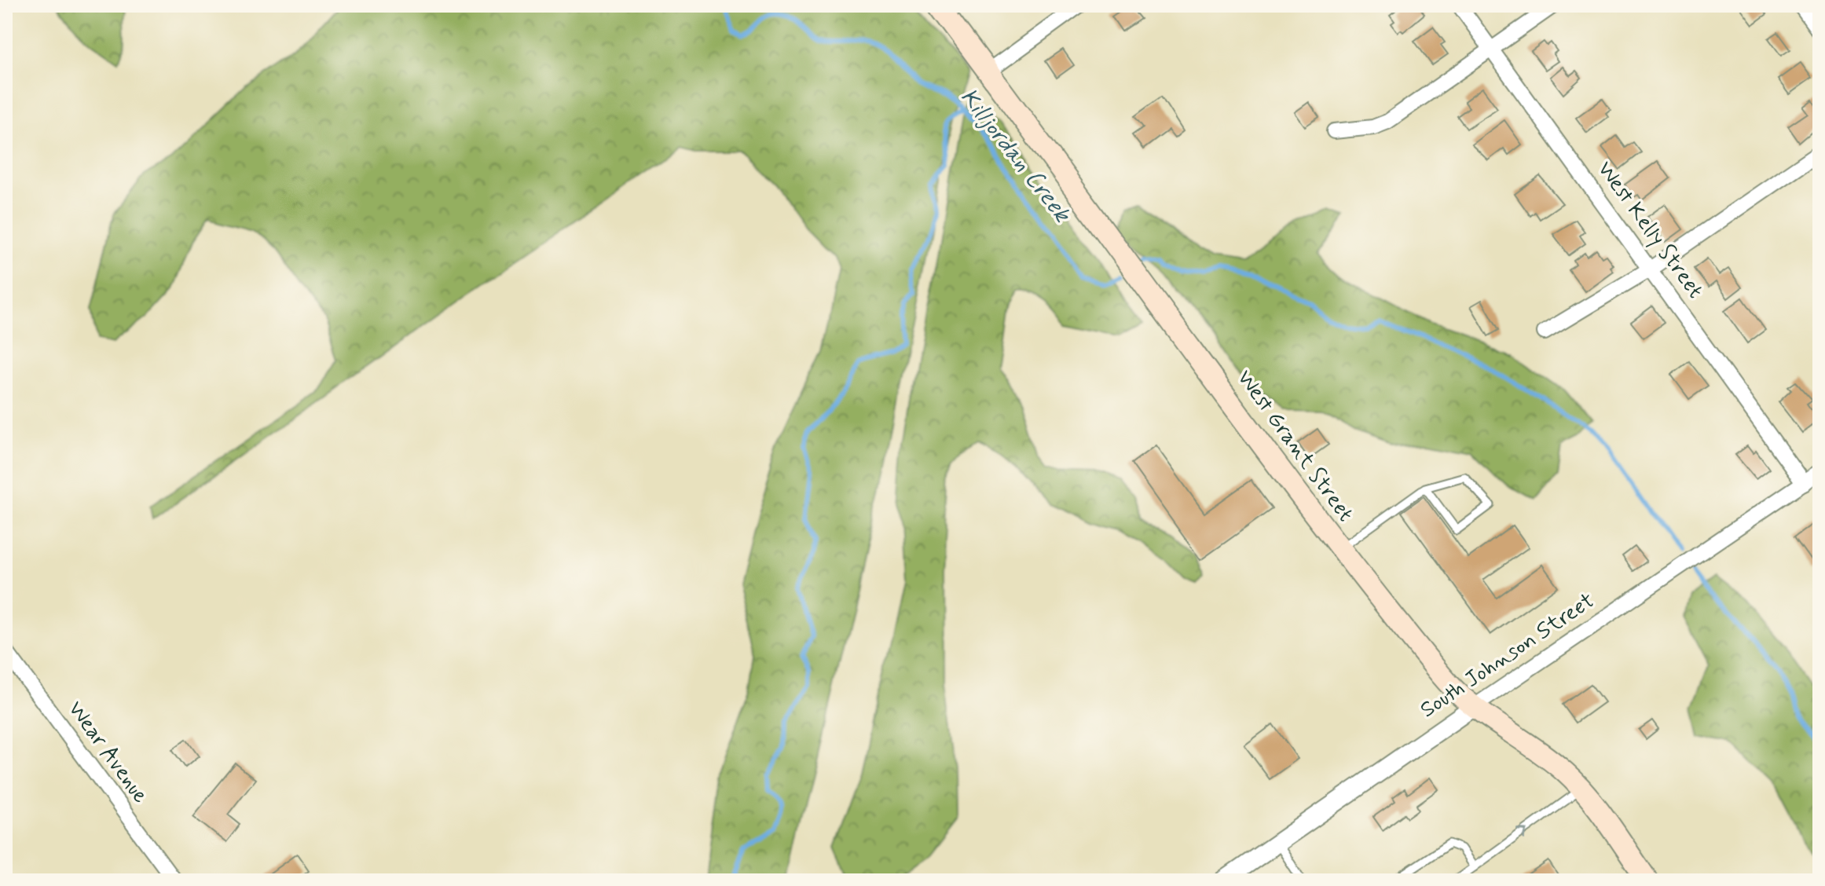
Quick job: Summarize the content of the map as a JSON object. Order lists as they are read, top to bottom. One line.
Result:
{"streets":{"main road":["West Grant Street"],"street":["West Kelly Street","South Johnson Street","Wear Avenue"]},"crossings":[["West Kelly Street","South Johnson Street"],["West Grant Street","South Johnson Street"]],"water":["Killjordan Creek"]}
